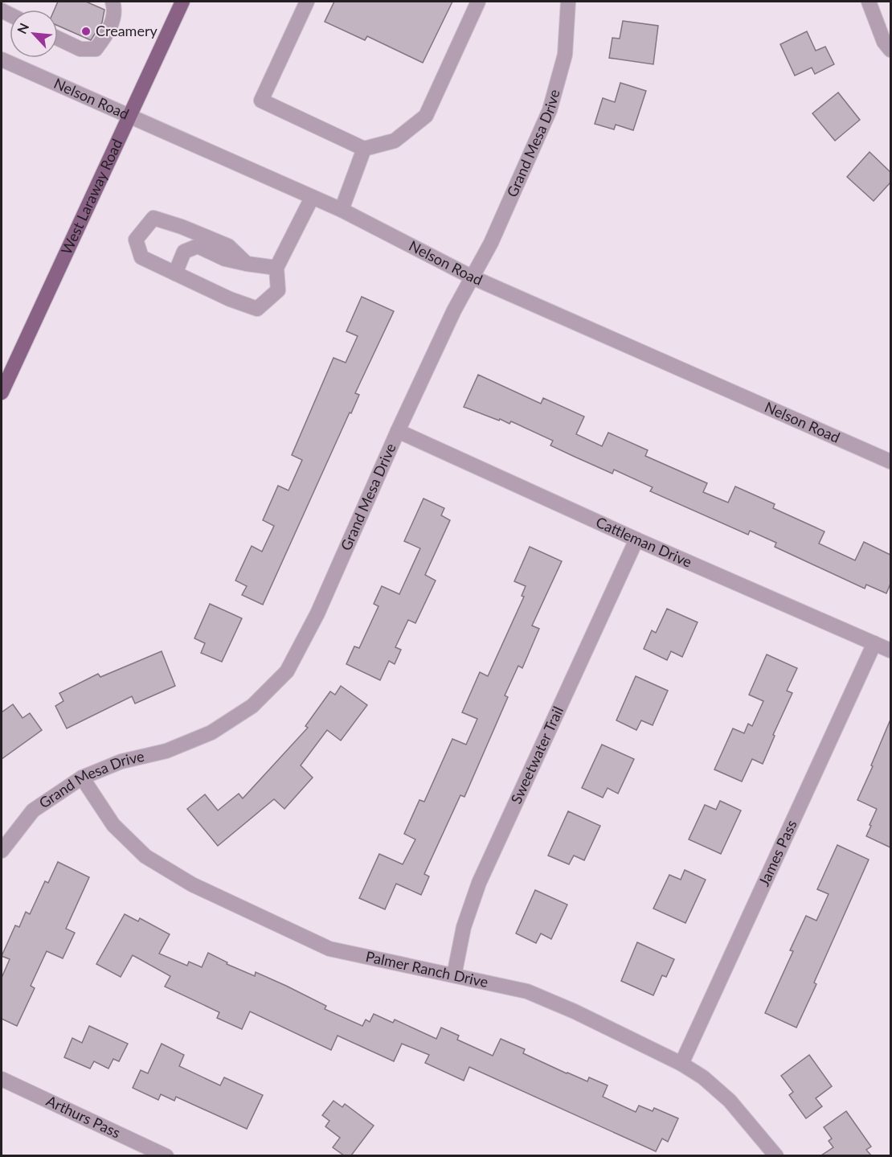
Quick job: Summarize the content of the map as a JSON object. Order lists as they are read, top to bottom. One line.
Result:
{"streets":{"main road":["West Laraway Road"],"street":["Nelson Road","Grand Mesa Drive","Cattleman Drive","Sweetwater Trail","James Pass","Palmer Ranch Drive","Arthurs Pass"]},"crossings":[["Nelson Road","Grand Mesa Drive"],["Nelson Road","West Laraway Road"],["Grand Mesa Drive","Cattleman Drive"],["Grand Mesa Drive","Palmer Ranch Drive"],["Cattleman Drive","Sweetwater Trail"],["Cattleman Drive","James Pass"],["Sweetwater Trail","Palmer Ranch Drive"],["James Pass","Palmer Ranch Drive"]],"places":["Creamery"],"north":"top left"}
